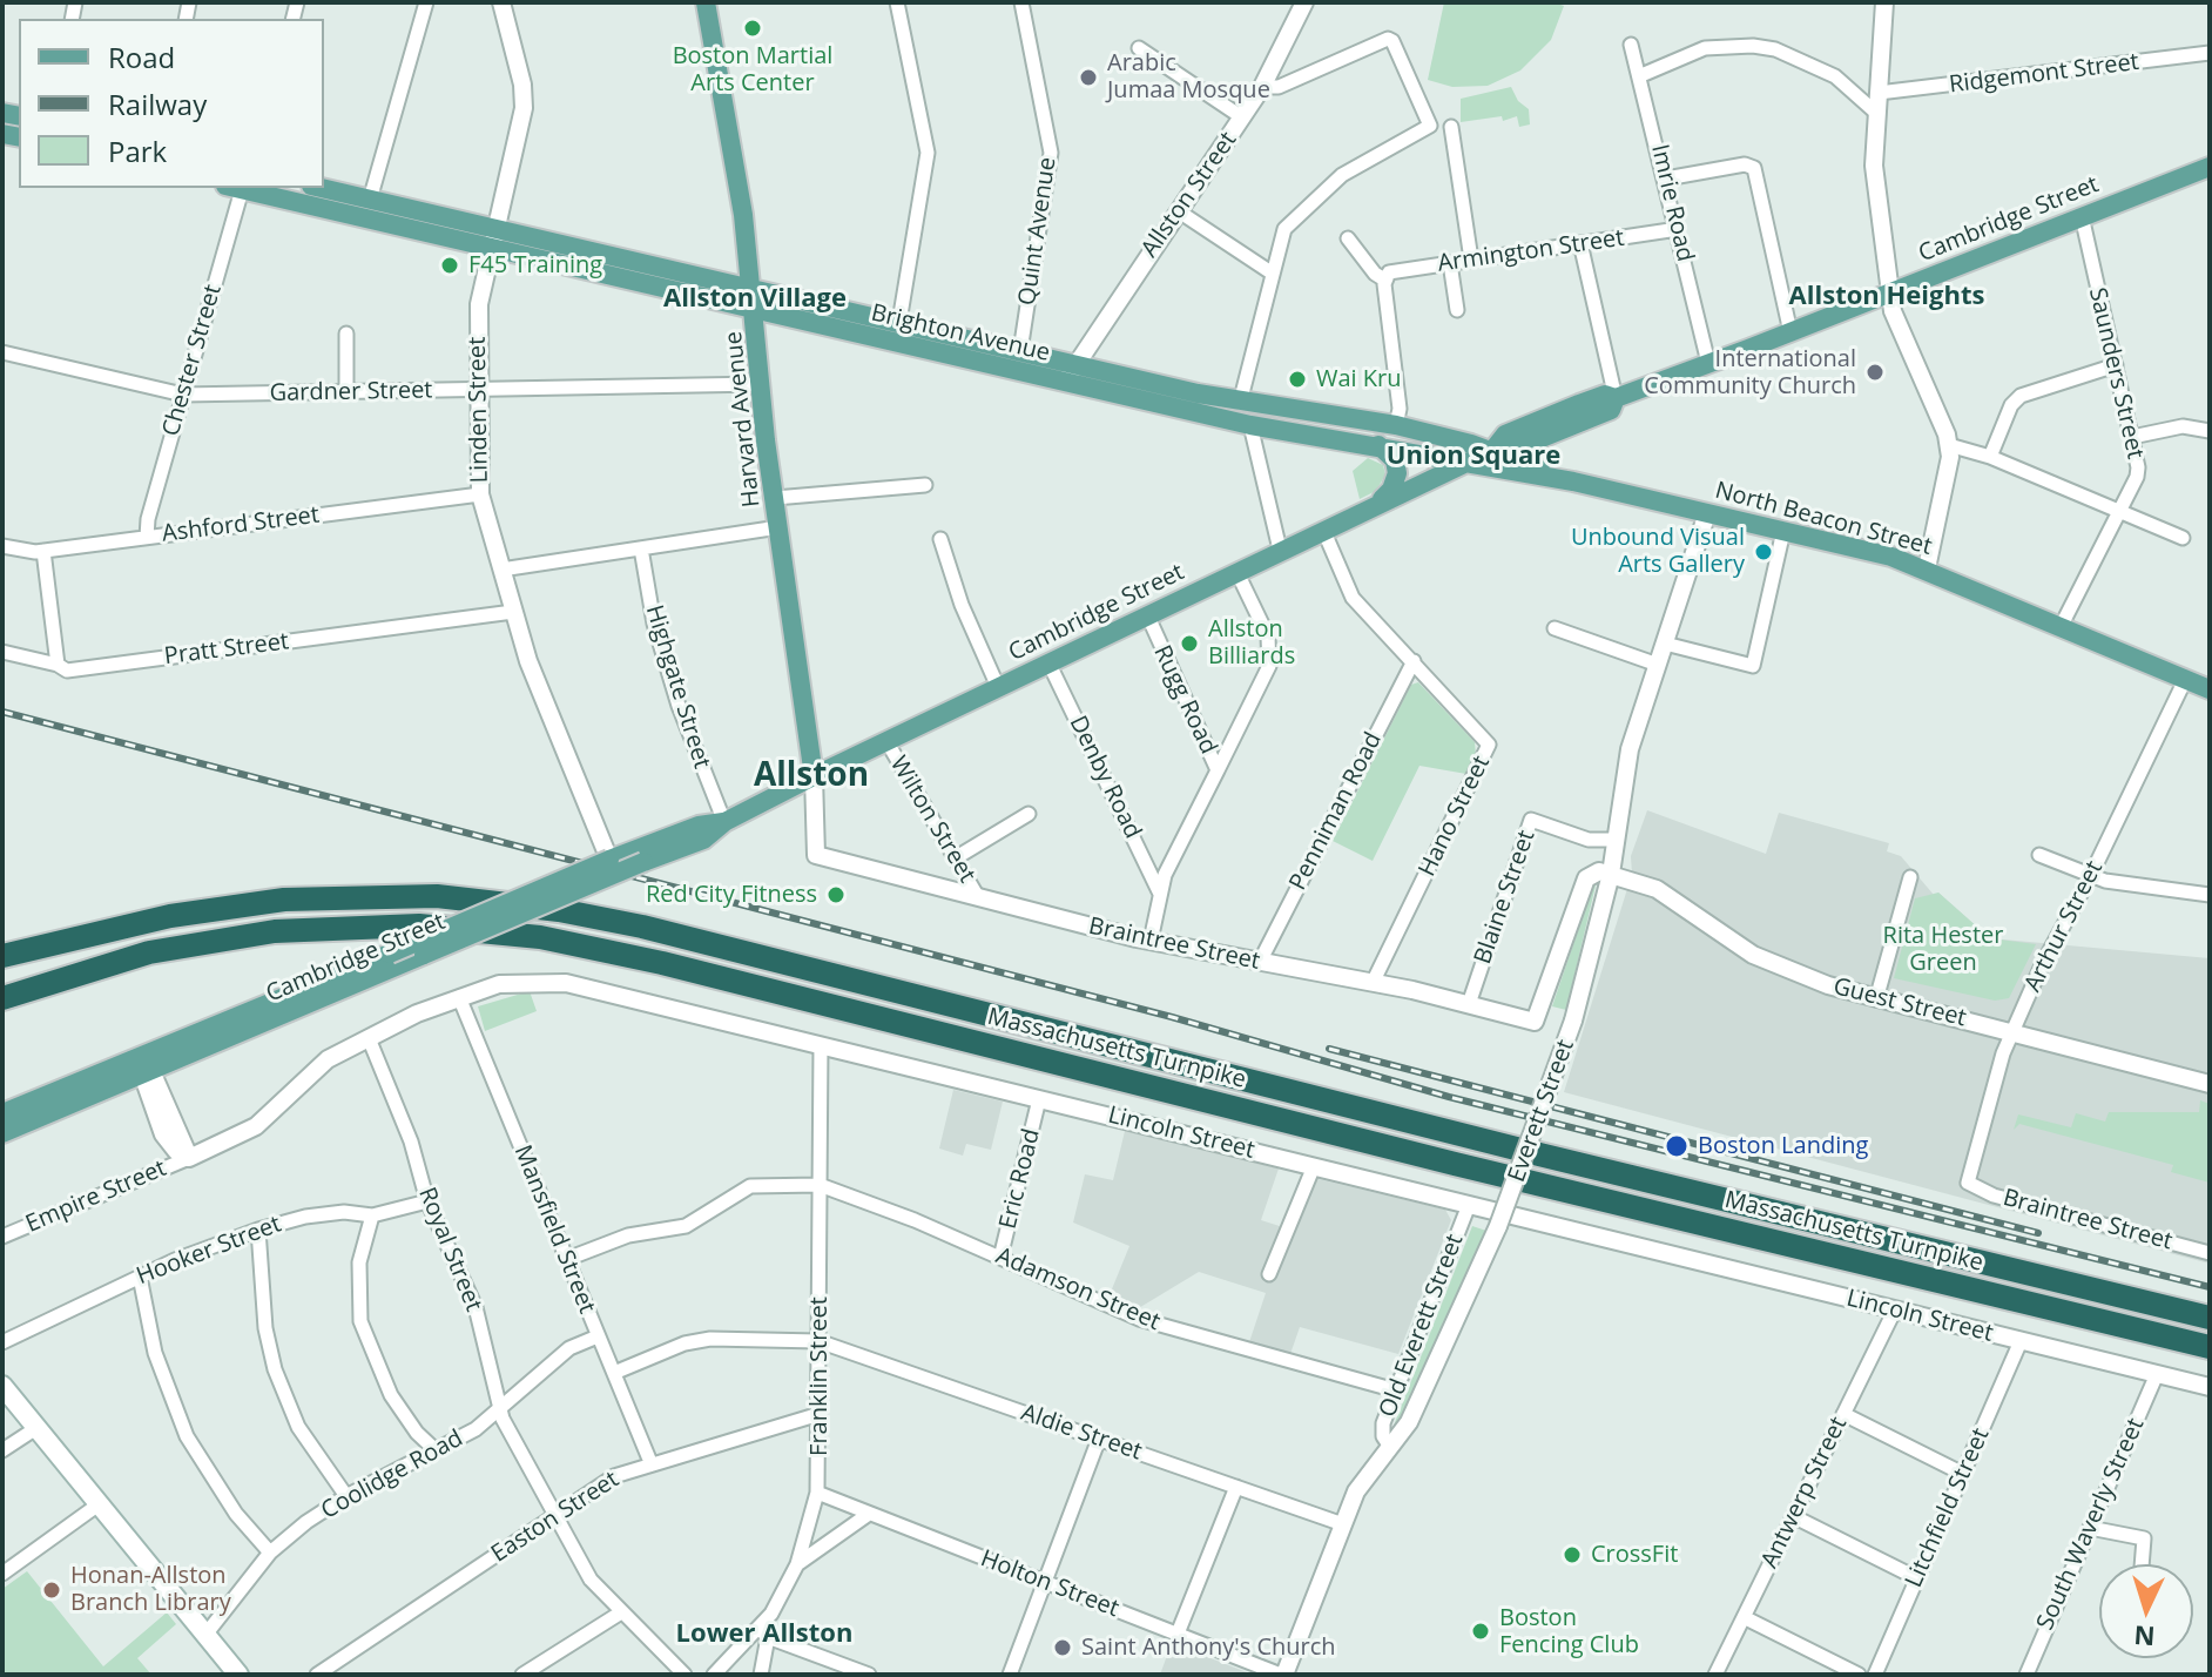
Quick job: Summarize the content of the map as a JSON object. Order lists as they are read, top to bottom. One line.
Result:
{"streets":{"highway":["Massachusetts Turnpike"],"main road":["Cambridge Street","Brighton Avenue","Harvard Avenue","North Beacon Street"],"street":["Ridgemont Street","Allston Street","Imrie Road","Quint Avenue","Armington Street","Chester Street","Saunders Street","Gardner Street","Linden Street","Ashford Street","Pratt Street","Highgate Street","Rugg Road","Denby Road","Penniman Road","Hano Street","Wilton Street","Blaine Street","Arthur Street","Braintree Street","Guest Street","Everett Street","Lincoln Street","Eric Road","Empire Street","Mansfield Street","Royal Street","Hooker Street","Adamson Street","Old Everett Street","Franklin Street","Aldie Street","Coolidge Road","Antwerp Street","Litchfield Street","Easton Street","South Waverly Street","Holton Street"]},"crossings":[["Allston Street","Brighton Avenue"],["Imrie Road","Cambridge Street"],["Imrie Road","Armington Street"],["Cambridge Street","Brighton Avenue"],["Cambridge Street","Saunders Street"],["Cambridge Street","Linden Street"],["Cambridge Street","Harvard Avenue"],["Cambridge Street","North Beacon Street"],["Cambridge Street","Highgate Street"],["Cambridge Street","Rugg Road"],["Cambridge Street","Denby Road"],["Cambridge Street","Hano Street"],["Cambridge Street","Wilton Street"],["Cambridge Street","Braintree Street"],["Quint Avenue","Brighton Avenue"],["Brighton Avenue","Linden Street"],["Brighton Avenue","Harvard Avenue"],["Brighton Avenue","North Beacon Street"],["Chester Street","Gardner Street"],["Chester Street","Ashford Street"],["Saunders Street","North Beacon Street"],["Gardner Street","Linden Street"],["Gardner Street","Harvard Avenue"],["Linden Street","Ashford Street"],["Linden Street","Pratt Street"],["Harvard Avenue","Braintree Street"],["North Beacon Street","Arthur Street"],["North Beacon Street","Everett Street"],["Rugg Road","Denby Road"],["Rugg Road","Braintree Street"],["Penniman Road","Hano Street"],["Penniman Road","Braintree Street"],["Hano Street","Braintree Street"],["Wilton Street","Braintree Street"],["Blaine Street","Braintree Street"],["Blaine Street","Everett Street"],["Arthur Street","Braintree Street"],["Arthur Street","Guest Street"],["Braintree Street","Guest Street"],["Braintree Street","Everett Street"],["Guest Street","Everett Street"],["Everett Street","Old Everett Street"],["Everett Street","Aldie Street"],["Everett Street","Holton Street"],["Lincoln Street","Eric Road"],["Lincoln Street","Empire Street"],["Lincoln Street","Mansfield Street"],["Lincoln Street","Royal Street"],["Lincoln Street","Old Everett Street"],["Lincoln Street","Franklin Street"],["Lincoln Street","Antwerp Street"],["Lincoln Street","Litchfield Street"],["Lincoln Street","South Waverly Street"],["Eric Road","Adamson Street"],["Mansfield Street","Aldie Street"],["Mansfield Street","Coolidge Road"],["Mansfield Street","Easton Street"],["Royal Street","Hooker Street"],["Royal Street","Coolidge Road"],["Royal Street","Easton Street"],["Adamson Street","Old Everett Street"],["Adamson Street","Franklin Street"],["Franklin Street","Aldie Street"],["Franklin Street","Easton Street"],["Franklin Street","Holton Street"]],"districts":["Allston Heights","Allston Village","Union Square","Allston","Lower Allston"],"parks":["Rita Hester Green"],"places":["Boston Martial Arts Center","Arabic Jumaa Mosque","F45 Training","International Community Church","Wai Kru","Unbound Visual Arts Gallery","Allston Billiards","Red City Fitness","Boston Landing","CrossFit","Honan-Allston Branch Library","Boston Fencing Club","Saint Anthony's Church"],"legend":["Road","Railway","Park"],"north":"bottom"}
